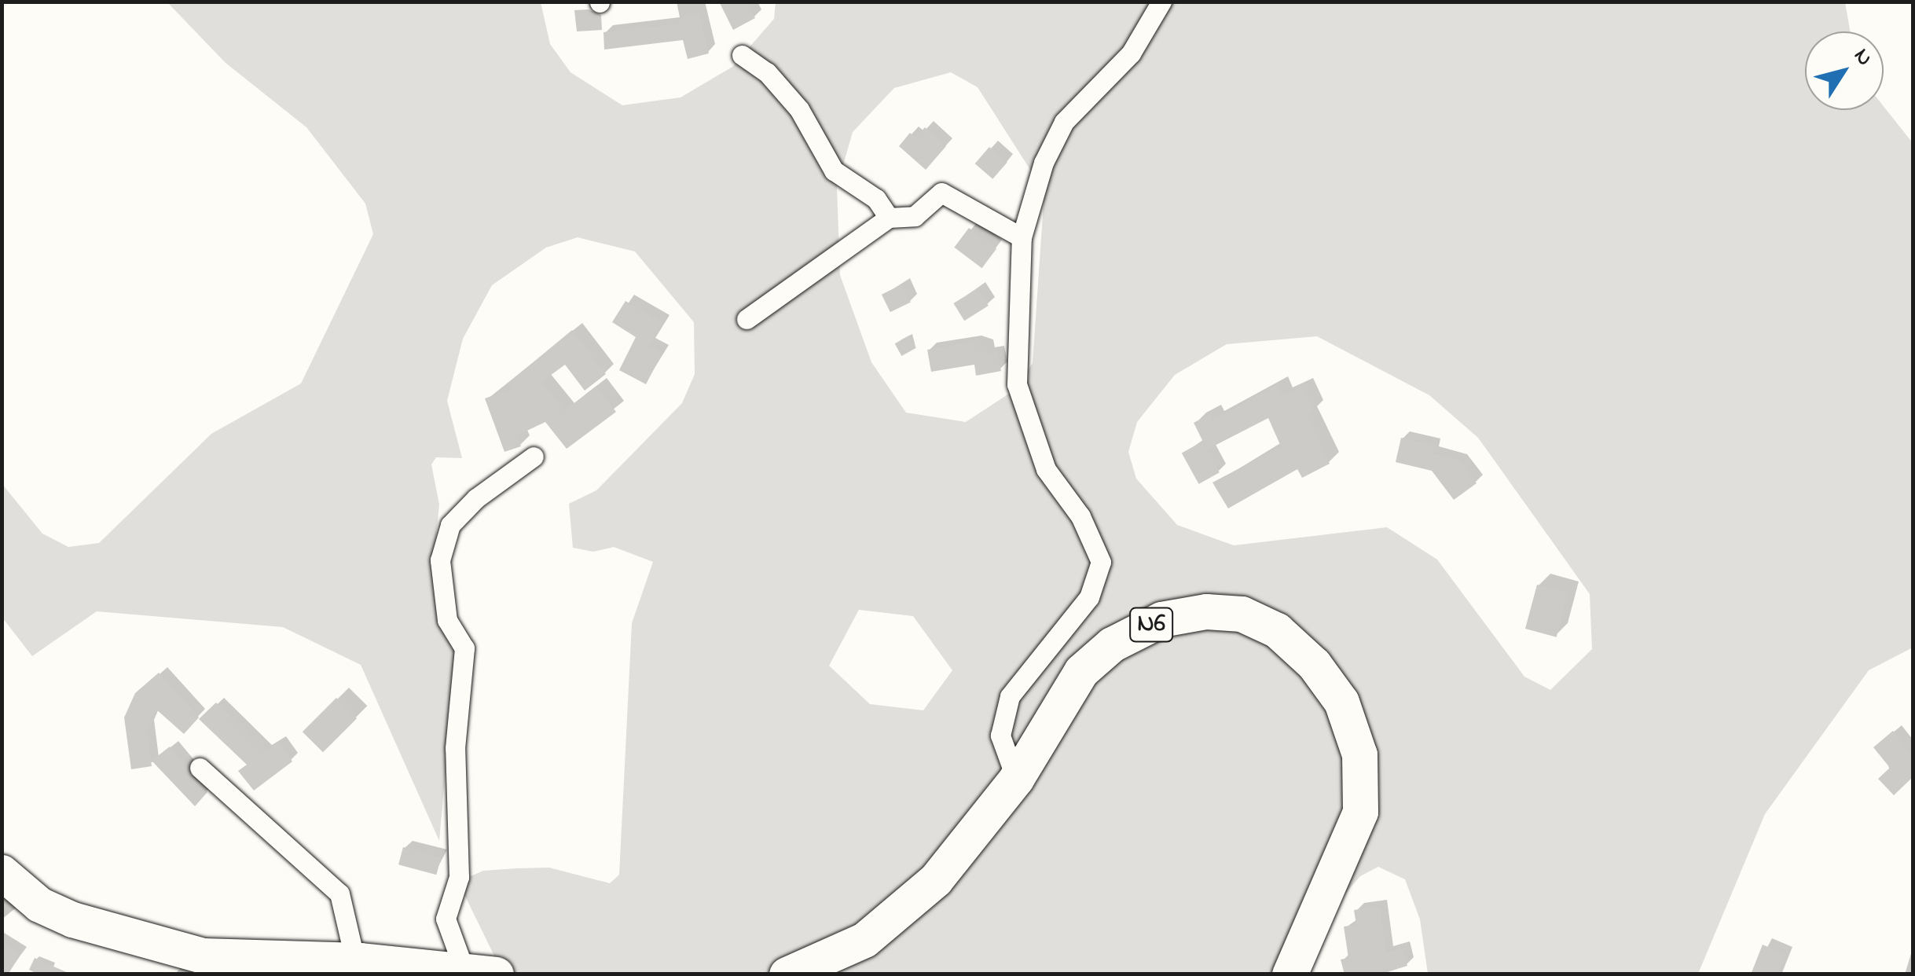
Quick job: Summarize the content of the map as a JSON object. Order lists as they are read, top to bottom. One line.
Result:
{"streets":{"highway":["N6"]},"north":"top right"}
